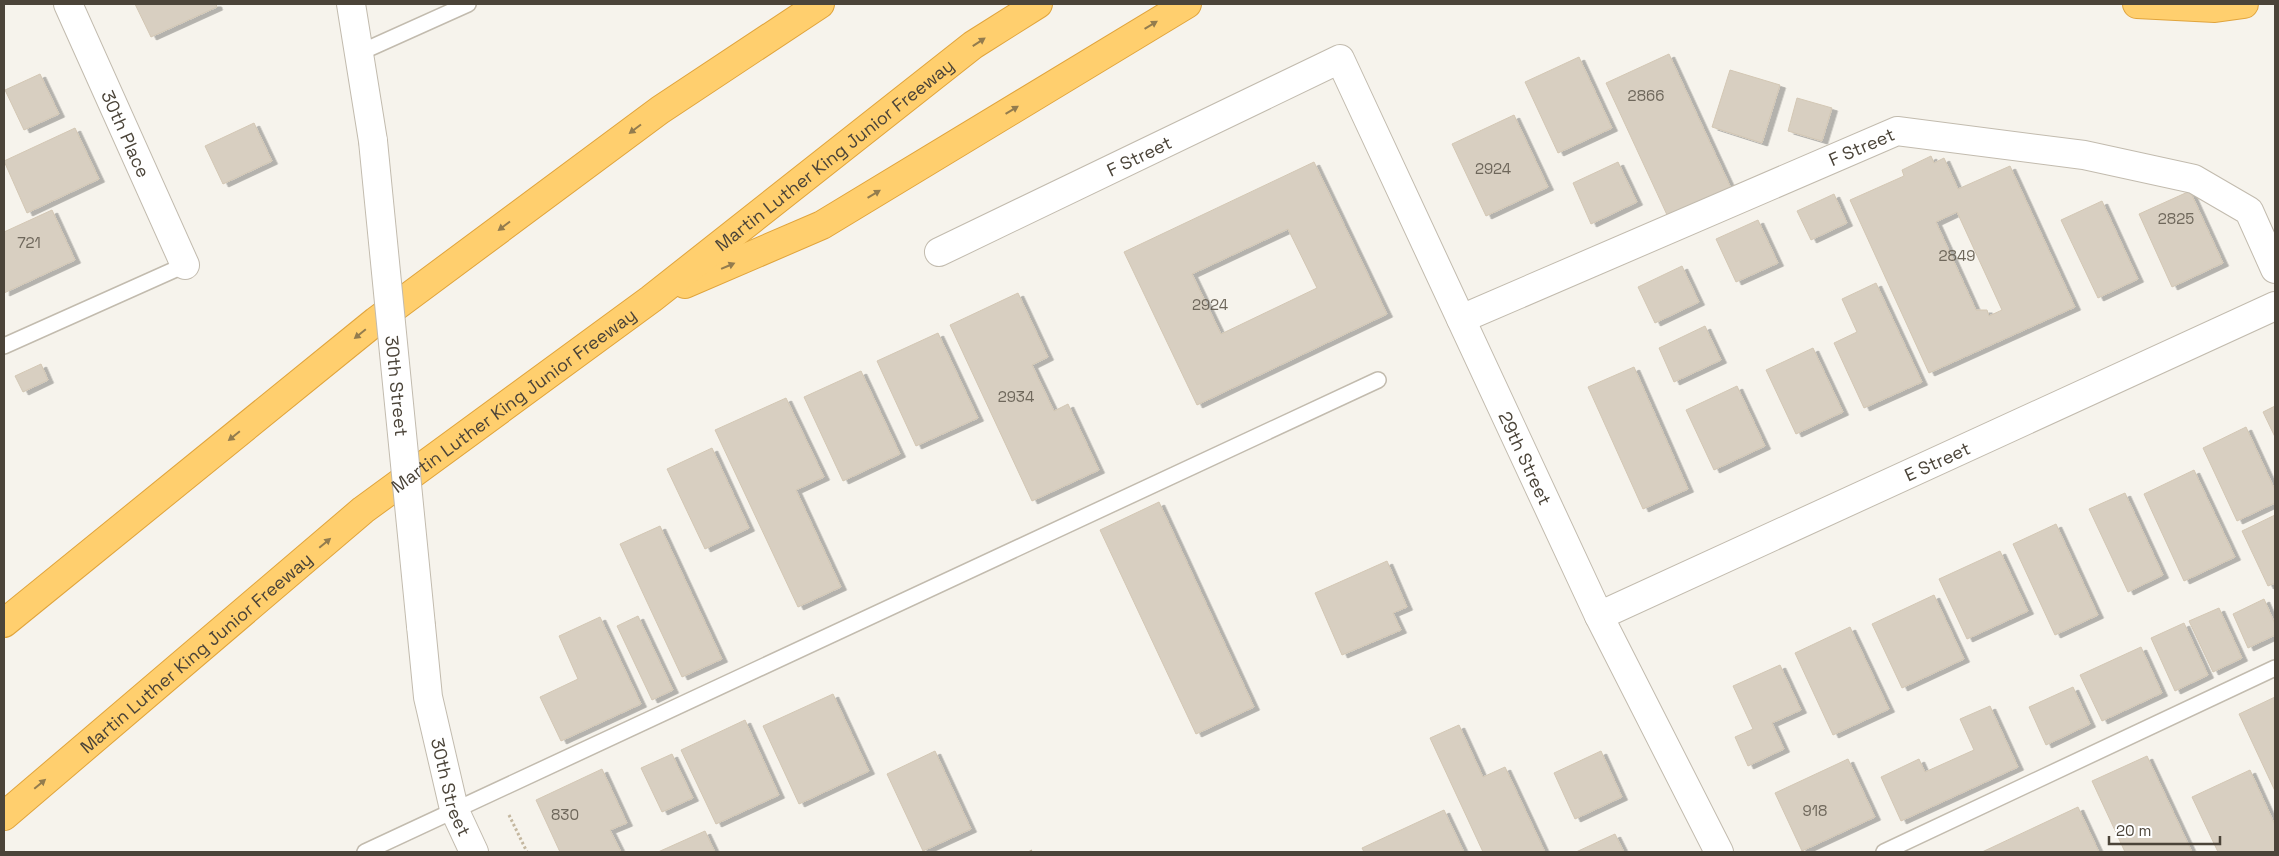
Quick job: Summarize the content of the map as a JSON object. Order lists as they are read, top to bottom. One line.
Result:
{"streets":{"highway":["Martin Luther King Junior Freeway"],"street":["30th Place","F Street","30th Street","29th Street","E Street"]},"crossings":[["F Street","29th Street"],["29th Street","E Street"]],"house_numbers":["2866","2924","2825","721","2849","2924","2934","918","830"],"scale_bar":"20 m"}
